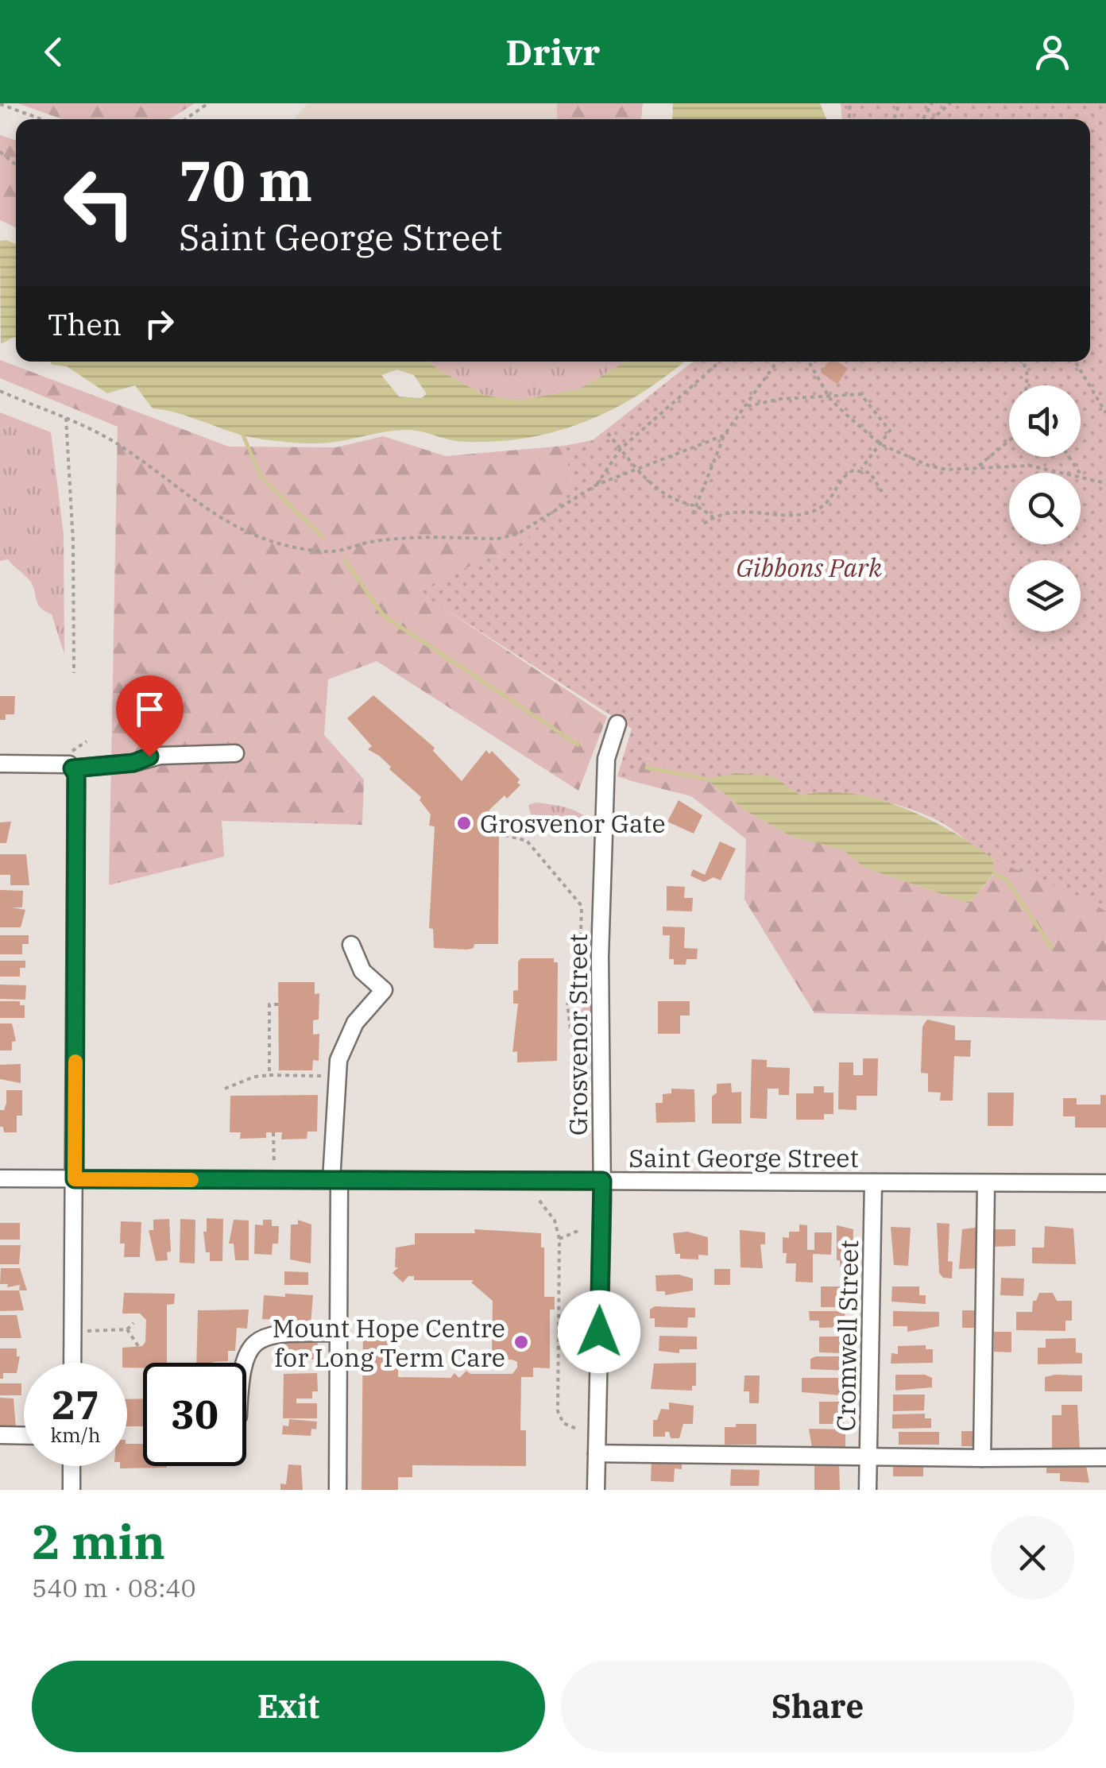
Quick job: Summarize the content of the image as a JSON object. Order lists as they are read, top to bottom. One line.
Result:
{"streets":{"street":["Grosvenor Street","Saint George Street","Cromwell Street"]},"crossings":[["Grosvenor Street","Saint George Street"],["Saint George Street","Cromwell Street"]],"parks":["Gibbons Park"],"places":["Grosvenor Gate","Mount Hope Centre for Long Term Care"],"page":{"header":"Drivr","turn":["70 m","Saint George Street"],"then":"Then","speed":"27 km/h","limit":"30","heading":["2 min","540 m · 08:40"],"buttons":["Exit","Share"]}}
